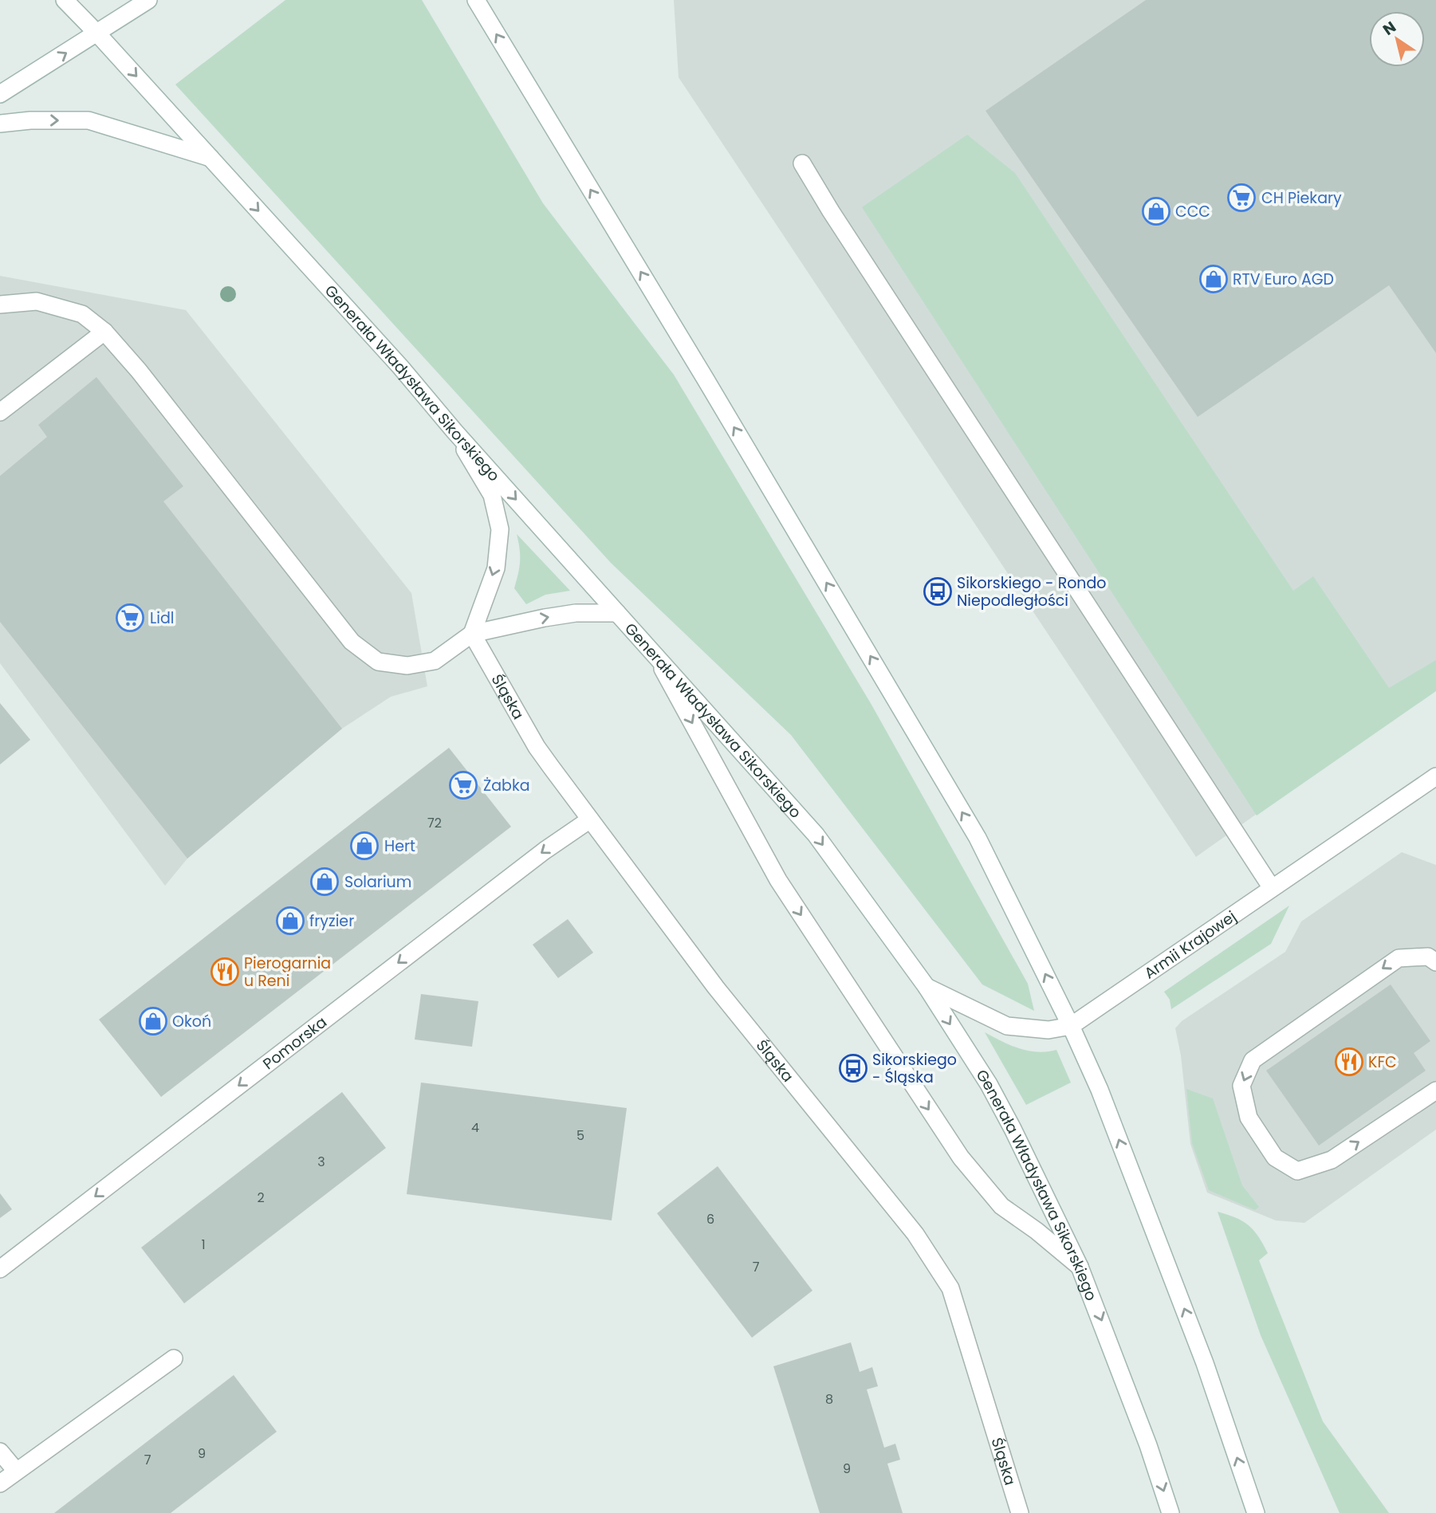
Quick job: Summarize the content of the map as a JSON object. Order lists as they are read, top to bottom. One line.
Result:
{"streets":{"street":["Generała Władysława Sikorskiego","Śląska","Armii Krajowej","Pomorska"]},"crossings":[["Generała Władysława Sikorskiego","Armii Krajowej"],["Śląska","Pomorska"]],"one_way":["Pomorska"],"places":{"supermarket":["CH Piekary","Lidl","Żabka"],"shop":["CCC","RTV Euro AGD","Hert","Solarium","fryzier","Okoń"],"bus stop":["Sikorskiego - Rondo Niepodległości","Sikorskiego - Śląska"],"restaurant":["Pierogarnia u Reni","KFC"]},"house_numbers":["72","4","5","3","2","6","1","7","8","9","7","9"],"north":"top left"}
